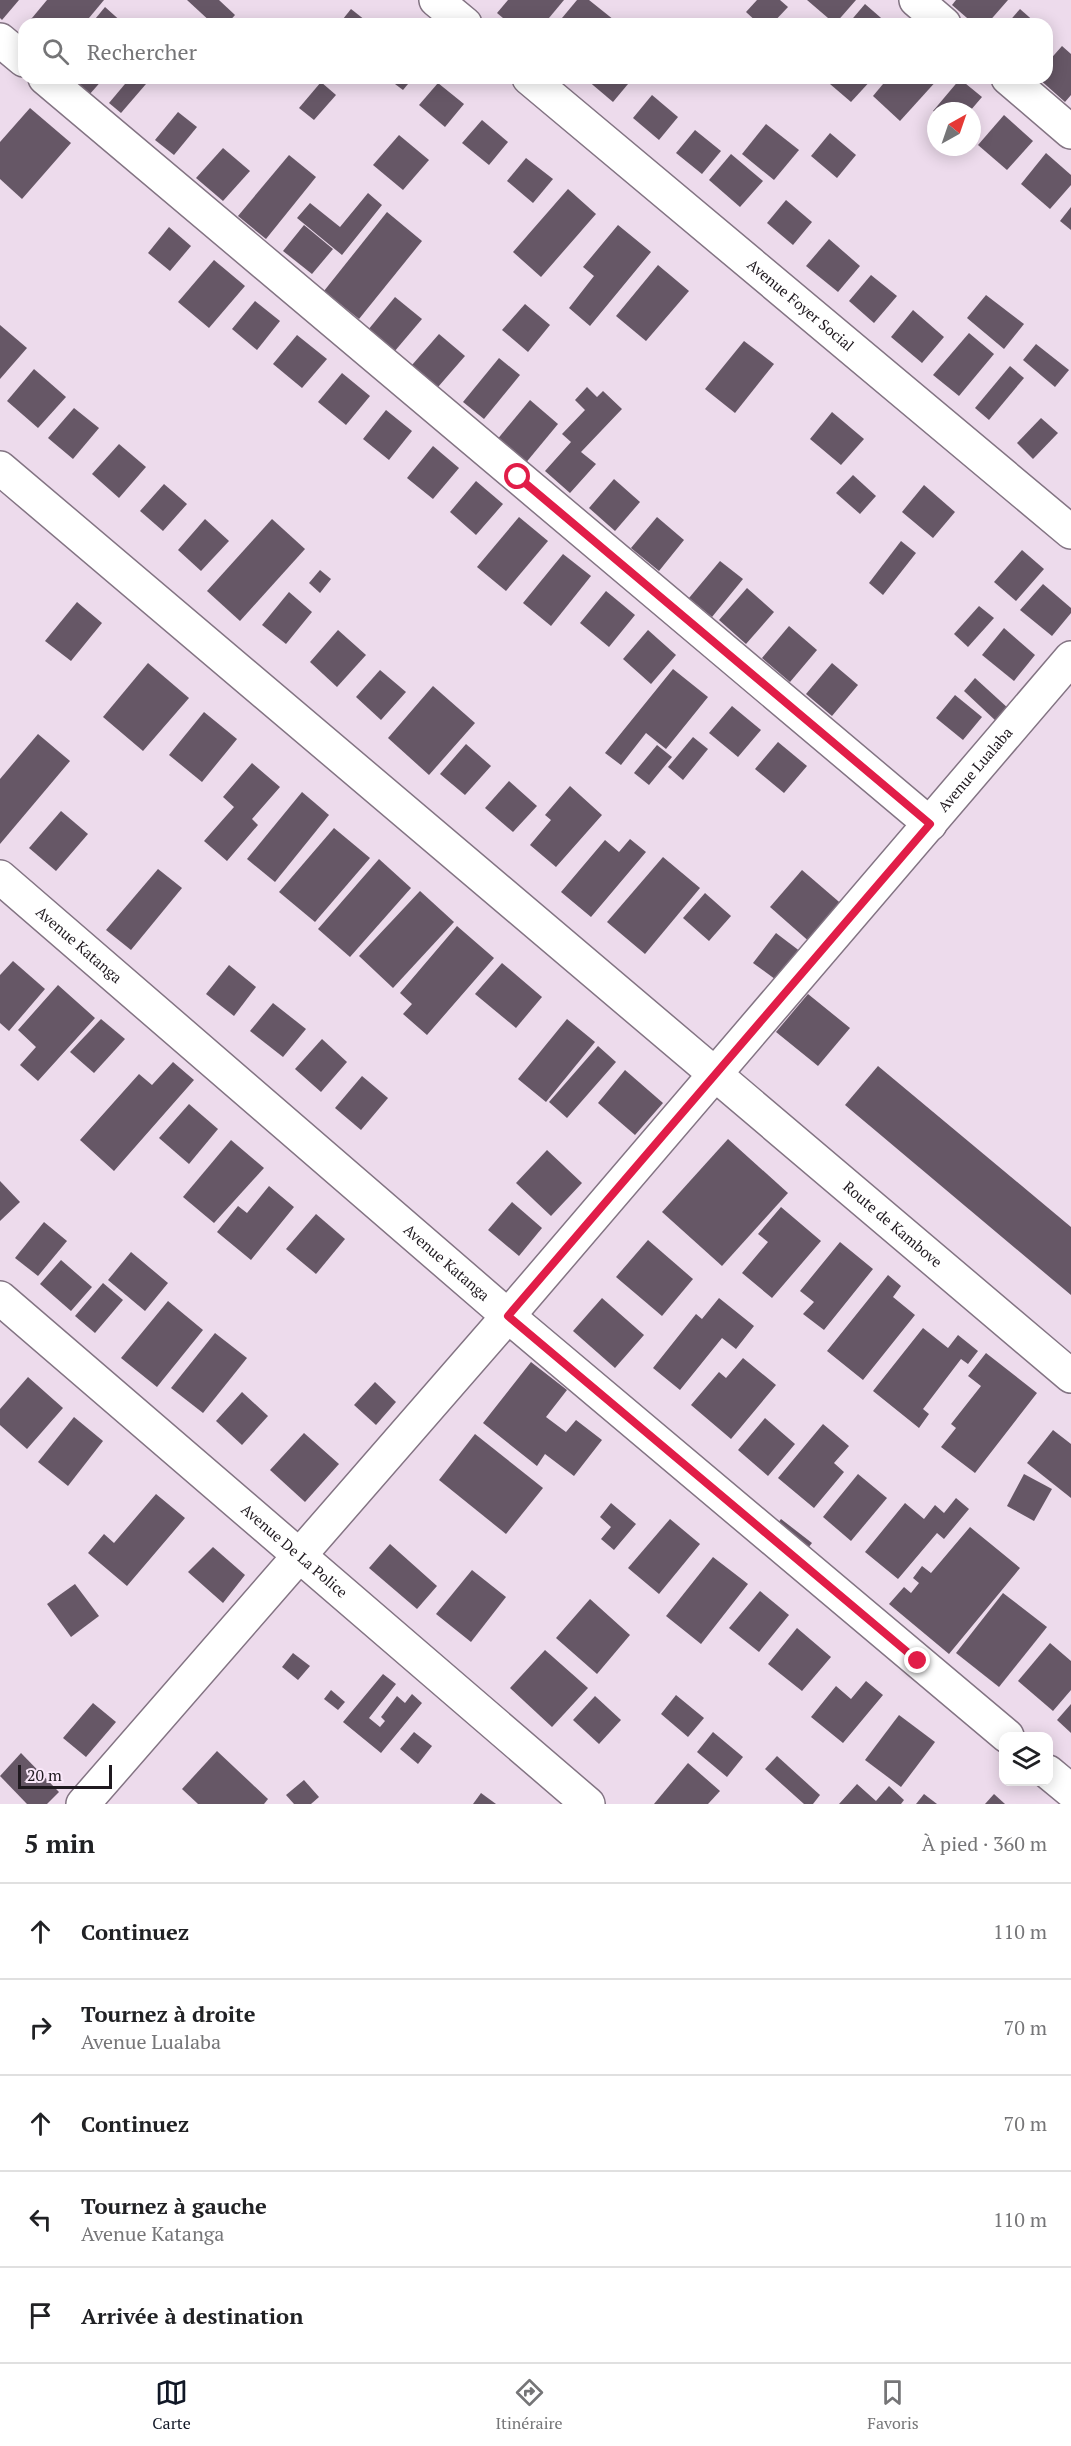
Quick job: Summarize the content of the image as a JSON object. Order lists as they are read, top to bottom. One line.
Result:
{"streets":{"street":["Avenue Foyer Social","Avenue Lualaba","Avenue Katanga","Route de Kambove","Avenue De La Police"]},"crossings":[["Avenue Lualaba","Avenue Katanga"],["Avenue Lualaba","Route de Kambove"],["Avenue Lualaba","Avenue De La Police"]],"scale_bar":"20 m","north":"top right","page":{"search":"Rechercher","scale":"20 m","heading":["5 min","À pied · 360 m"],"list":[["Continuez","110 m"],["Tournez à droite","Avenue Lualaba","70 m"],["Continuez","70 m"],["Tournez à gauche","Avenue Katanga","110 m"],"Arrivée à destination"],"nav":["Carte","Itinéraire","Favoris"]}}
